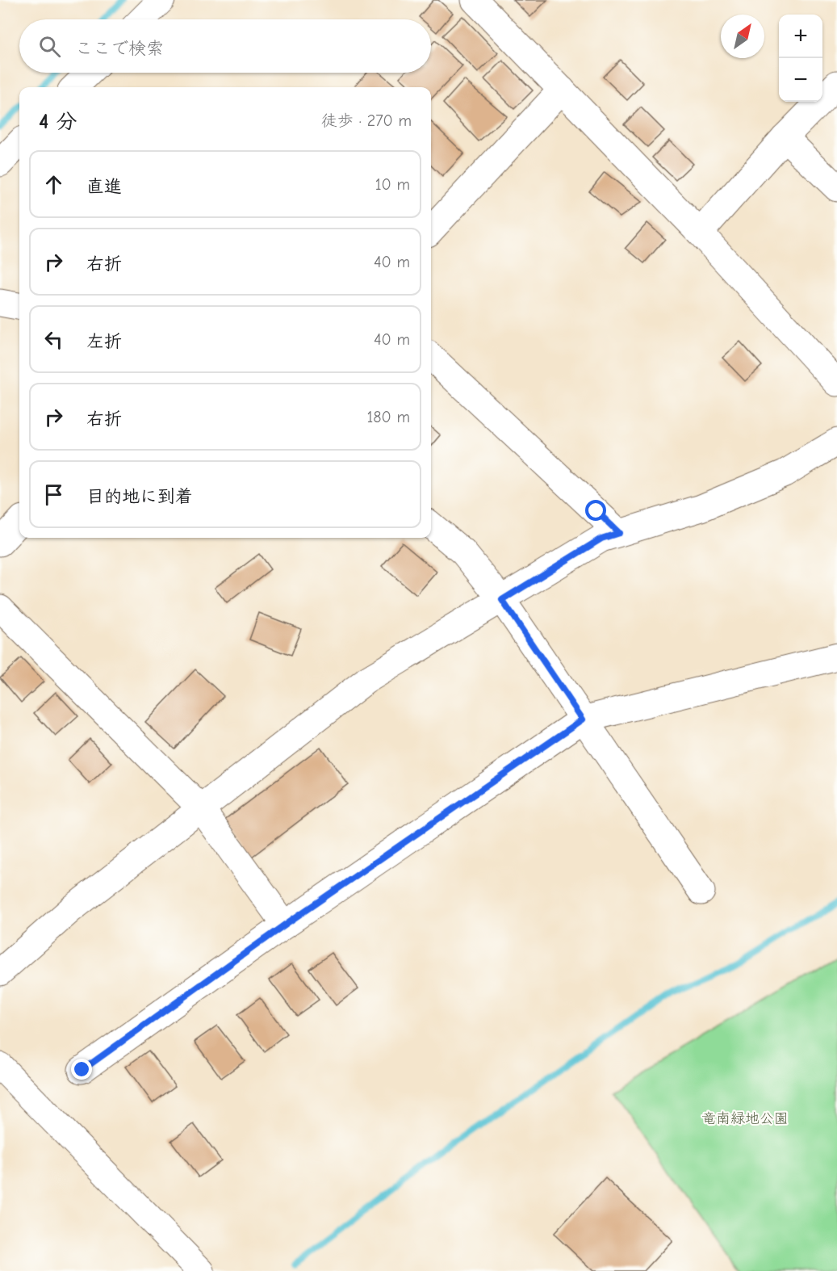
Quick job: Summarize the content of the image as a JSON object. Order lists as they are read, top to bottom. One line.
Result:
{"parks":["竜南緑地公園"],"north":"top right","page":{"map_buttons":["+","−"],"search":"ここで検索","heading":["4 分","徒歩 · 270 m"],"list":[["直進","10 m"],["右折","40 m"],["左折","40 m"],["右折","180 m"],"目的地に到着"]}}
